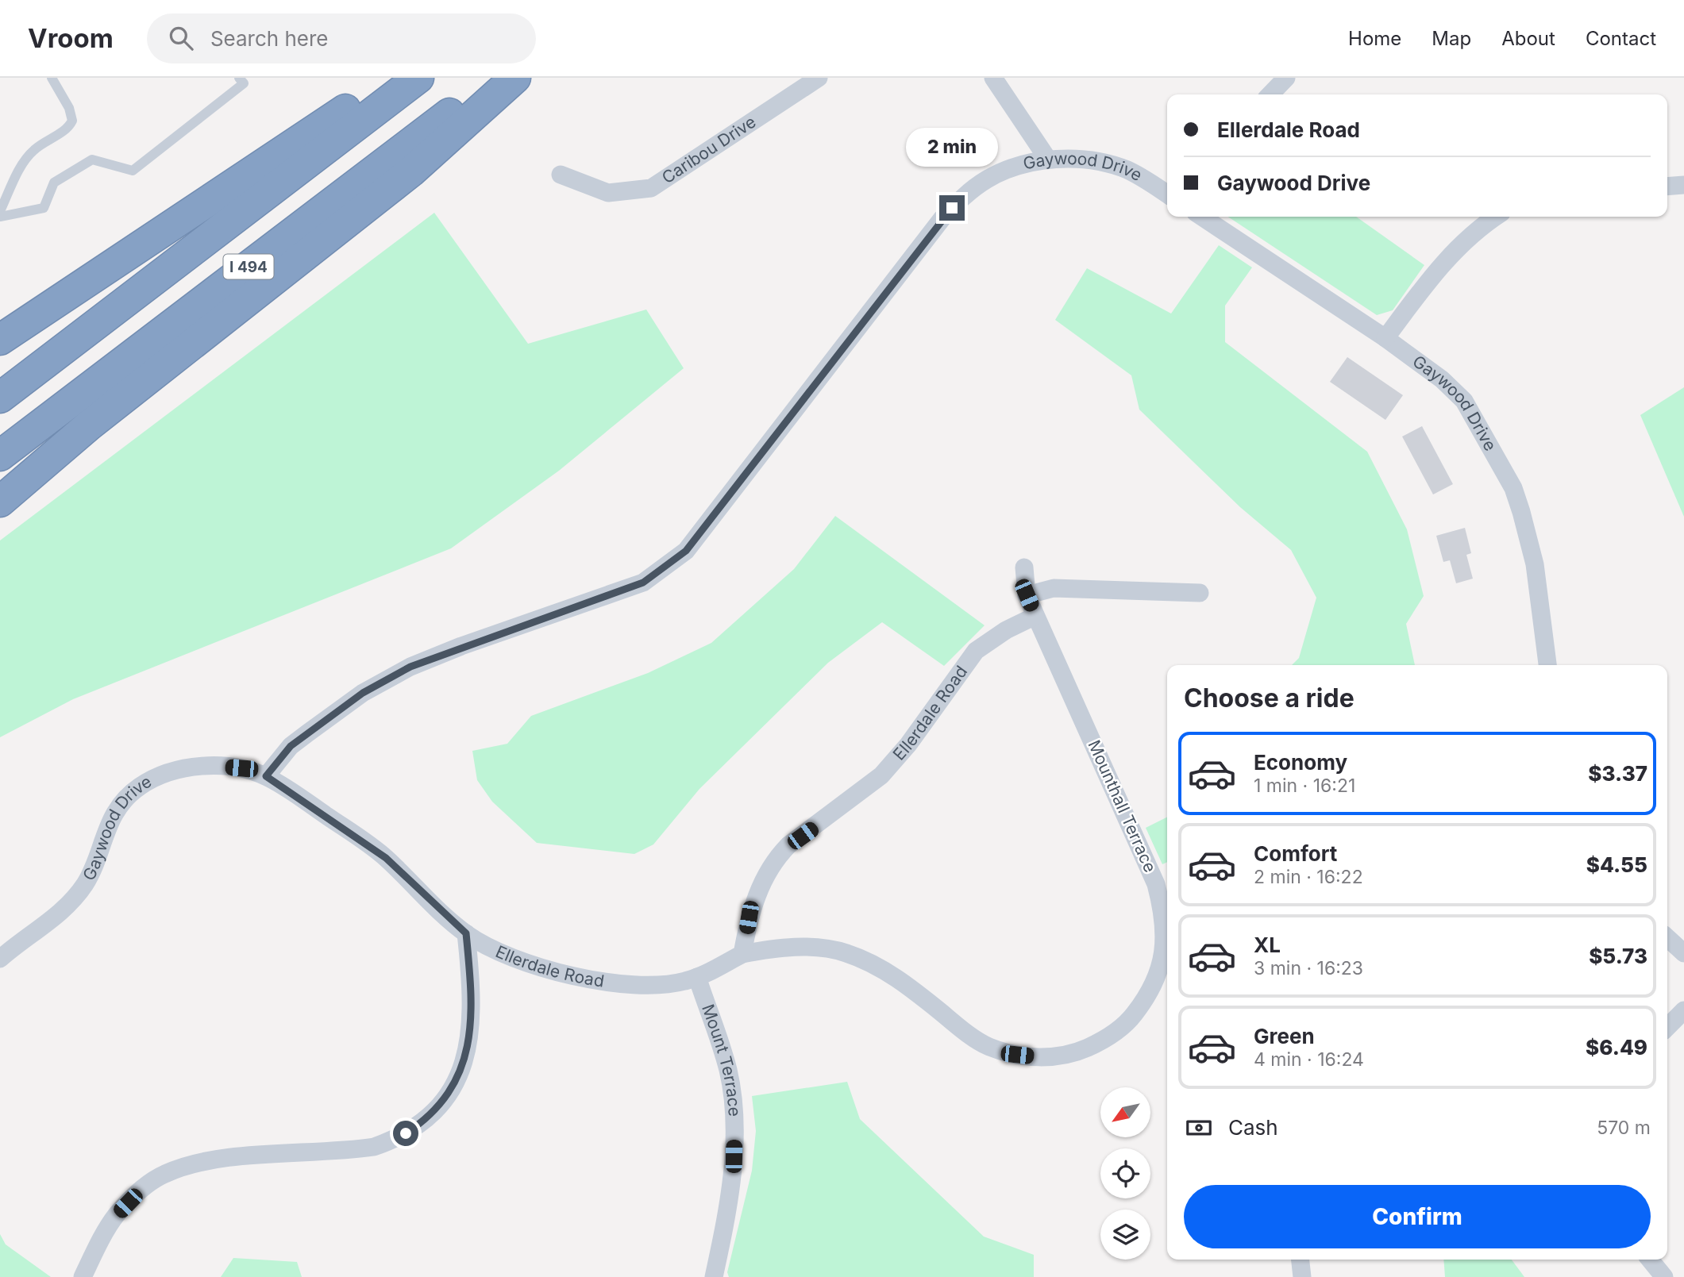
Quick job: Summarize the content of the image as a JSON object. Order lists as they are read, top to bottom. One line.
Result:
{"streets":{"highway":["I 494"],"street":["Caribou Drive","Gaywood Drive","Ellerdale Road","Mounthall Terrace","Mount Terrace"]},"crossings":[["Gaywood Drive","Ellerdale Road"],["Ellerdale Road","Mounthall Terrace"],["Ellerdale Road","Mount Terrace"]],"north":"bottom left","page":{"header":"Vroom","search":"Search here","nav":["Home","Map","About","Contact"],"banner":["Ellerdale Road","Gaywood Drive"],"bubble":"2 min","heading":"Choose a ride","list":[{"name":"Economy","note":"1 min · 16:21","value":"$3.37"},{"name":"Comfort","note":"2 min · 16:22","value":"$4.55"},{"name":"XL","note":"3 min · 16:23","value":"$5.73"},{"name":"Green","note":"4 min · 16:24","value":"$6.49"}],"pay":["Cash","570 m"],"buttons":"Confirm"}}
